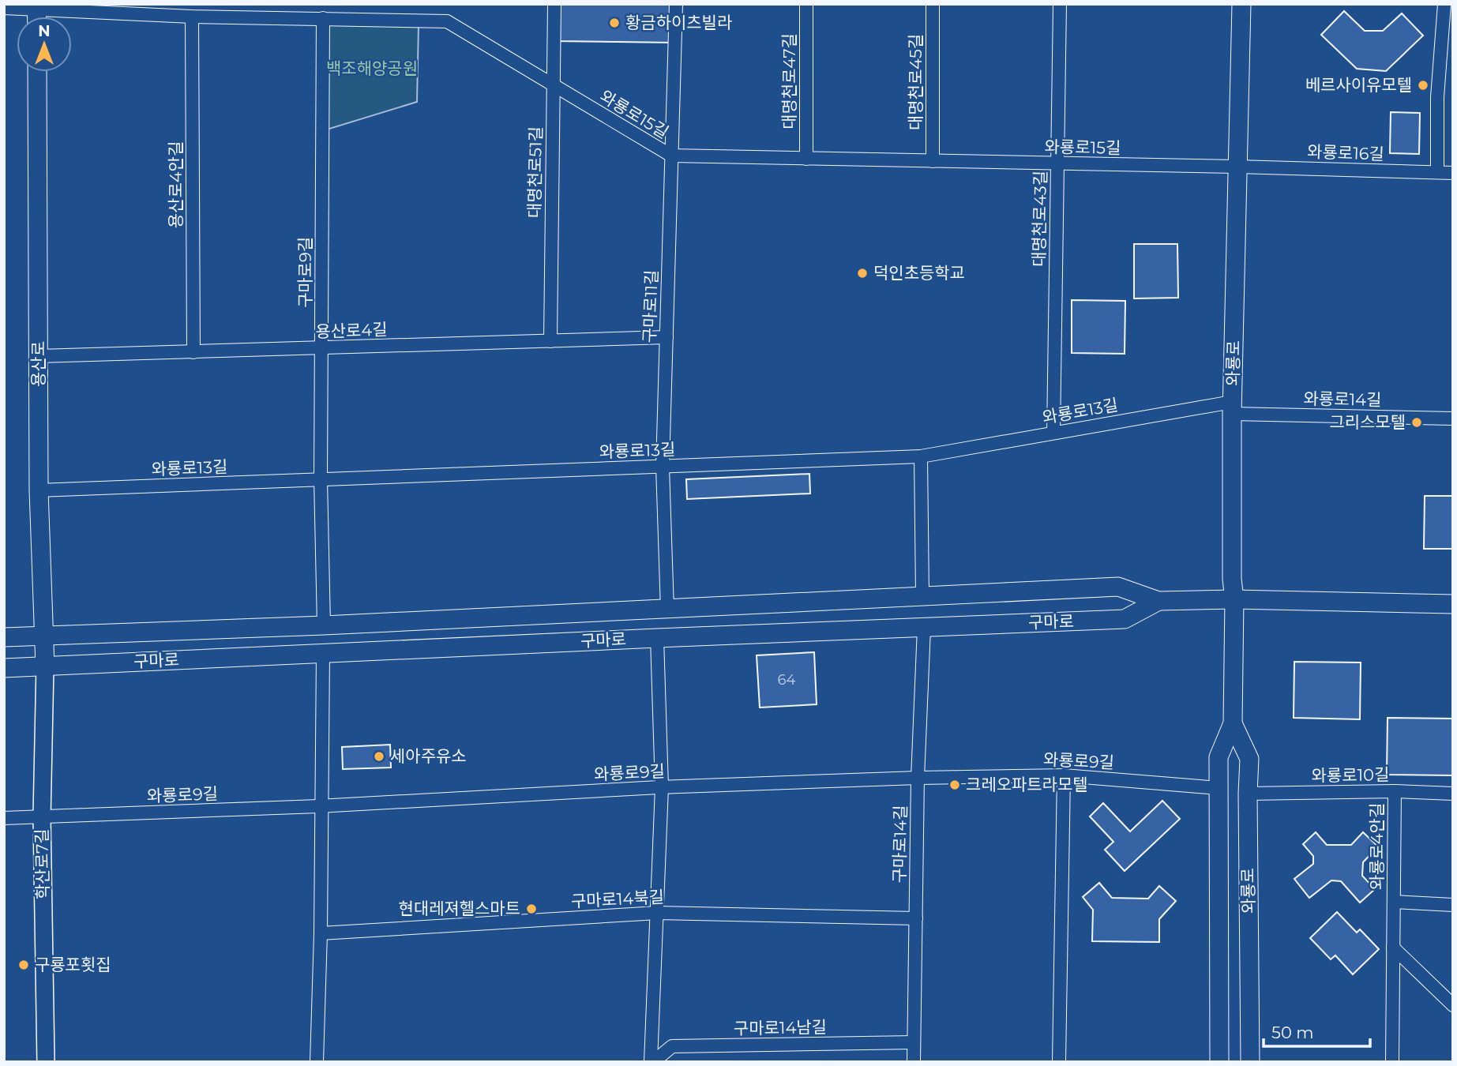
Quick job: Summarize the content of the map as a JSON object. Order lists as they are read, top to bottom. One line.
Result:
{"streets":{"main road":["와룡로","용산로","구마로"],"street":["대명천로47길","대명천로45길","와룡로15길","와룡로16길","대명천로51길","용산로4안길","대명천로43길","구마로9길","구마로11길","용산로4길","와룡로14길","와룡로13길","와룡로9길","와룡로10길","구마로14길","와룡로4안길","학산로7길","구마로14북길","구마로14남길"]},"crossings":[["대명천로47길","와룡로15길"],["대명천로45길","와룡로15길"],["와룡로15길","와룡로16길"],["와룡로15길","대명천로51길"],["와룡로15길","용산로4안길"],["와룡로15길","대명천로43길"],["와룡로15길","구마로9길"],["와룡로15길","구마로11길"],["와룡로15길","와룡로"],["와룡로16길","와룡로"],["대명천로51길","용산로4길"],["용산로4안길","용산로4길"],["대명천로43길","와룡로13길"],["구마로9길","용산로4길"],["구마로9길","와룡로13길"],["구마로9길","구마로"],["구마로11길","용산로4길"],["구마로11길","와룡로13길"],["구마로11길","구마로"],["용산로4길","용산로"],["와룡로","와룡로14길"],["와룡로","와룡로13길"],["와룡로","구마로"],["와룡로","와룡로9길"],["와룡로","와룡로10길"],["용산로","와룡로13길"],["용산로","구마로"],["용산로","학산로7길"],["와룡로14길","와룡로13길"],["구마로","구마로14길"],["구마로","학산로7길"],["와룡로9길","구마로14길"],["와룡로9길","학산로7길"],["와룡로10길","와룡로4안길"],["구마로14길","구마로14북길"],["구마로14길","구마로14남길"]],"parks":["백조해양공원"],"places":["황금하이츠빌라","베르사이유모텔","덕인초등학교","그리스모텔","세아주유소","크레오파트라모텔","현대레져헬스마트","구룡포횟집"],"house_numbers":["64"],"scale_bar":"50 m","north":"top"}
